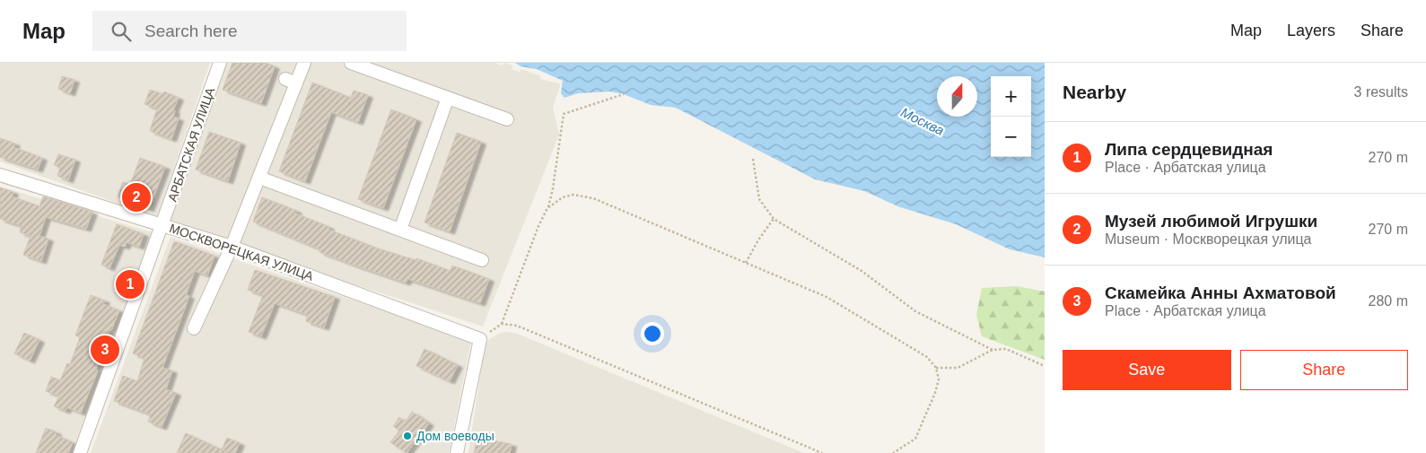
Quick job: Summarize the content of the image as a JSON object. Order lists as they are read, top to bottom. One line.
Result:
{"streets":{"street":["АРБАТСКАЯ УЛИЦА","МОСКВОРЕЦКАЯ УЛИЦА"]},"crossings":[["АРБАТСКАЯ УЛИЦА","МОСКВОРЕЦКАЯ УЛИЦА"]],"water":["Москва"],"places":["Дом воеводы"],"north":"top","page":{"header":"Map","search":"Search here","nav":["Map","Layers","Share"],"heading":["Nearby","3 results"],"map_buttons":["+","−"],"list":[{"mark":"1","name":"Липа сердцевидная","note":"Place · Арбатская улица","value":"270 m"},{"mark":"2","name":"Музей любимой Игрушки","note":"Museum · Москворецкая улица","value":"270 m"},{"mark":"3","name":"Скамейка Анны Ахматовой","note":"Place · Арбатская улица","value":"280 m"}],"pins":["2","1","3"],"buttons":["Save","Share"]}}
